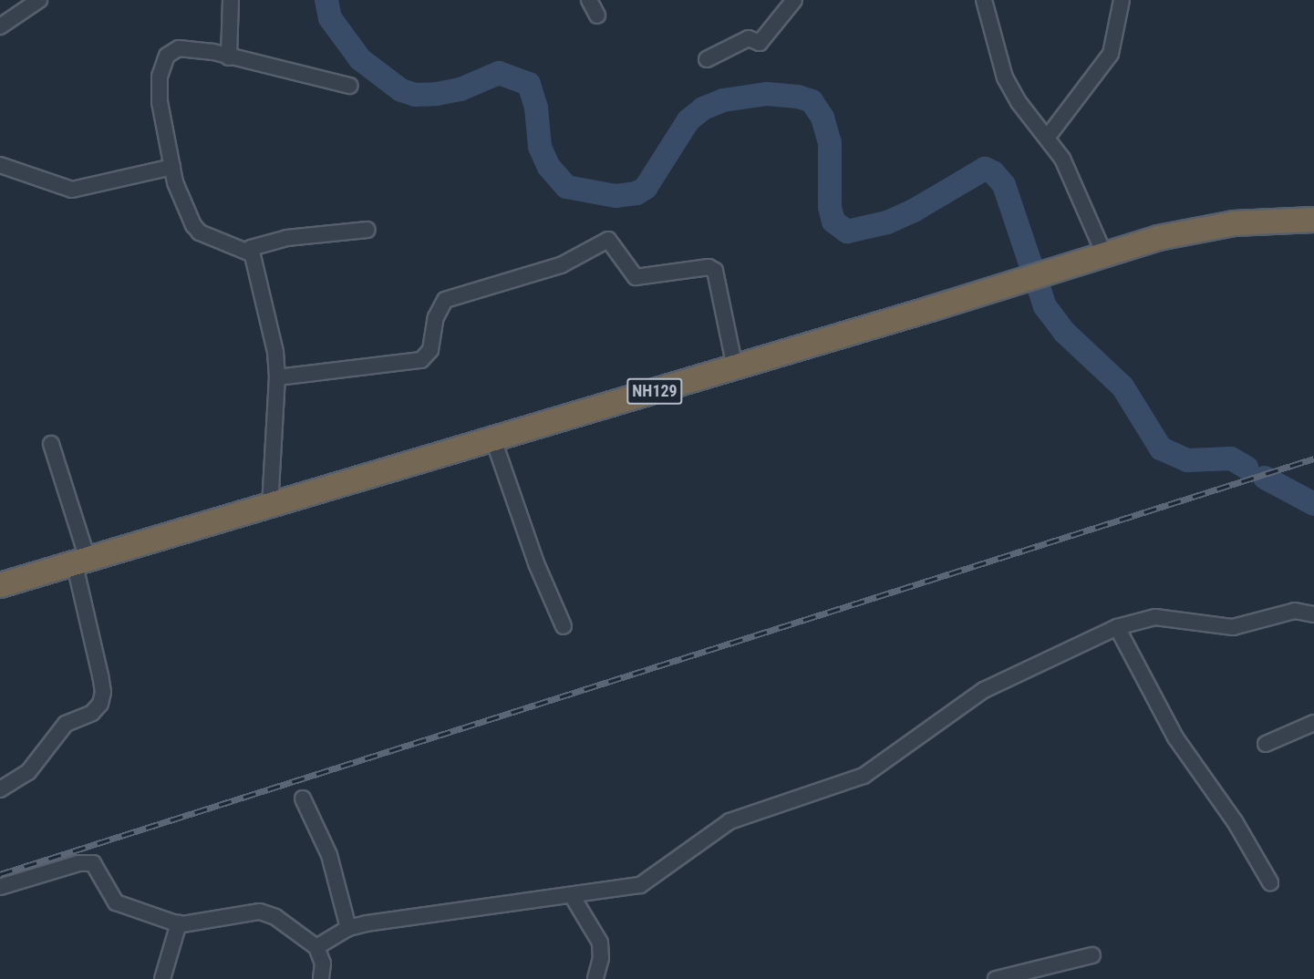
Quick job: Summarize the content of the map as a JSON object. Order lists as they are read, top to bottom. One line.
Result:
{"streets":{"highway":["NH129"]}}
